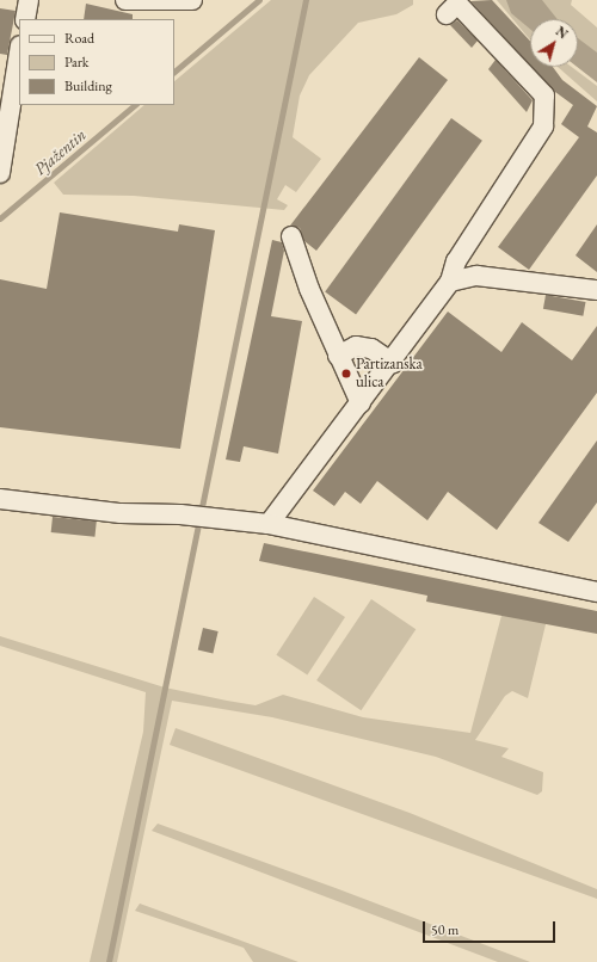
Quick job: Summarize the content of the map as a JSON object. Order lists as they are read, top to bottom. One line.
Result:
{"water":["Pjažentin"],"places":["Partizanska ulica"],"legend":["Road","Park","Building"],"scale_bar":"50 m","north":"top right"}
